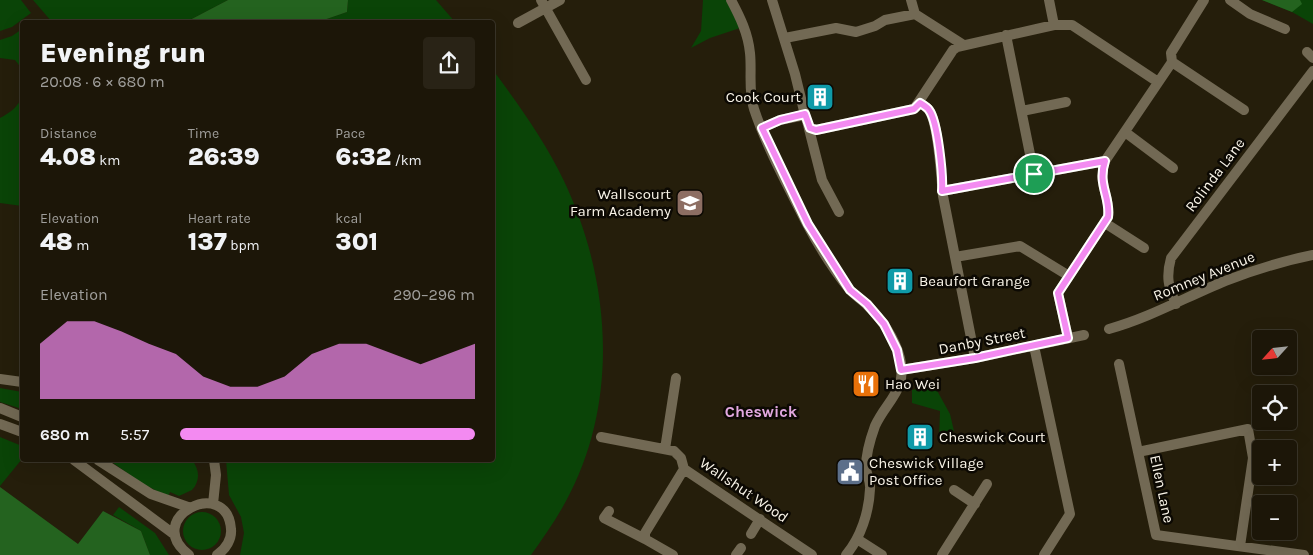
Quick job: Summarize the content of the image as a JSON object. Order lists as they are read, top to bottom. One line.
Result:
{"streets":{"street":["Rolinda Lane","Romney Avenue","Danby Street","Ellen Lane","Wallshut Wood"]},"crossings":[["Rolinda Lane","Romney Avenue"]],"districts":["Cheswick"],"places":{"building":["Cook Court","Beaufort Grange","Cheswick Court"],"school or university":["Wallscourt Farm Academy"],"restaurant":["Hao Wei"],"public building":["Cheswick Village Post Office"]},"north":"bottom left","page":{"heading":["Evening run","20:08 · 6 × 680 m"],"stats":[["Distance","4.08 km"],["Time","26:39"],["Pace","6:32 /km"],["Elevation","48 m"],["Heart rate","137 bpm"],["kcal","301"]],"chart":["Elevation","290–296 m"],"map_buttons":["+","−"],"list":[{"name":"680 m","note":"5:57"}]}}
